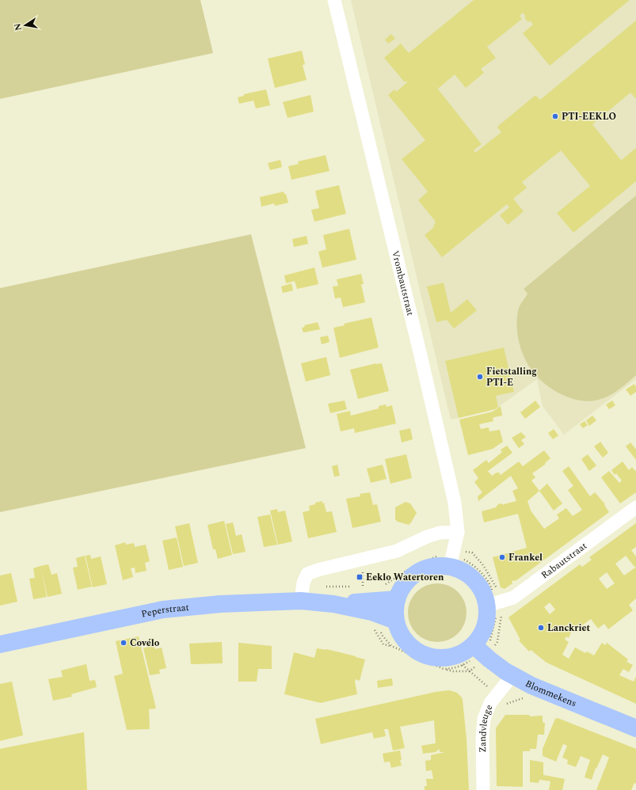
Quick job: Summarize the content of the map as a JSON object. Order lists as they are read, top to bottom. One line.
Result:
{"streets":{"main road":["Peperstraat","Blommekens"],"street":["Vrombautstraat","Rabautstraat","Zandvleuge"]},"crossings":[["Vrombautstraat","Rabautstraat"],["Vrombautstraat","Peperstraat"],["Vrombautstraat","Blommekens"],["Rabautstraat","Peperstraat"],["Rabautstraat","Blommekens"],["Peperstraat","Blommekens"],["Blommekens","Zandvleuge"]],"places":{"other":["PTI-EEKLO","Fietstalling PTI-E","Frankel","Lanckriet","Covélo"],"transit":["Eeklo Watertoren"]},"north":"left"}
